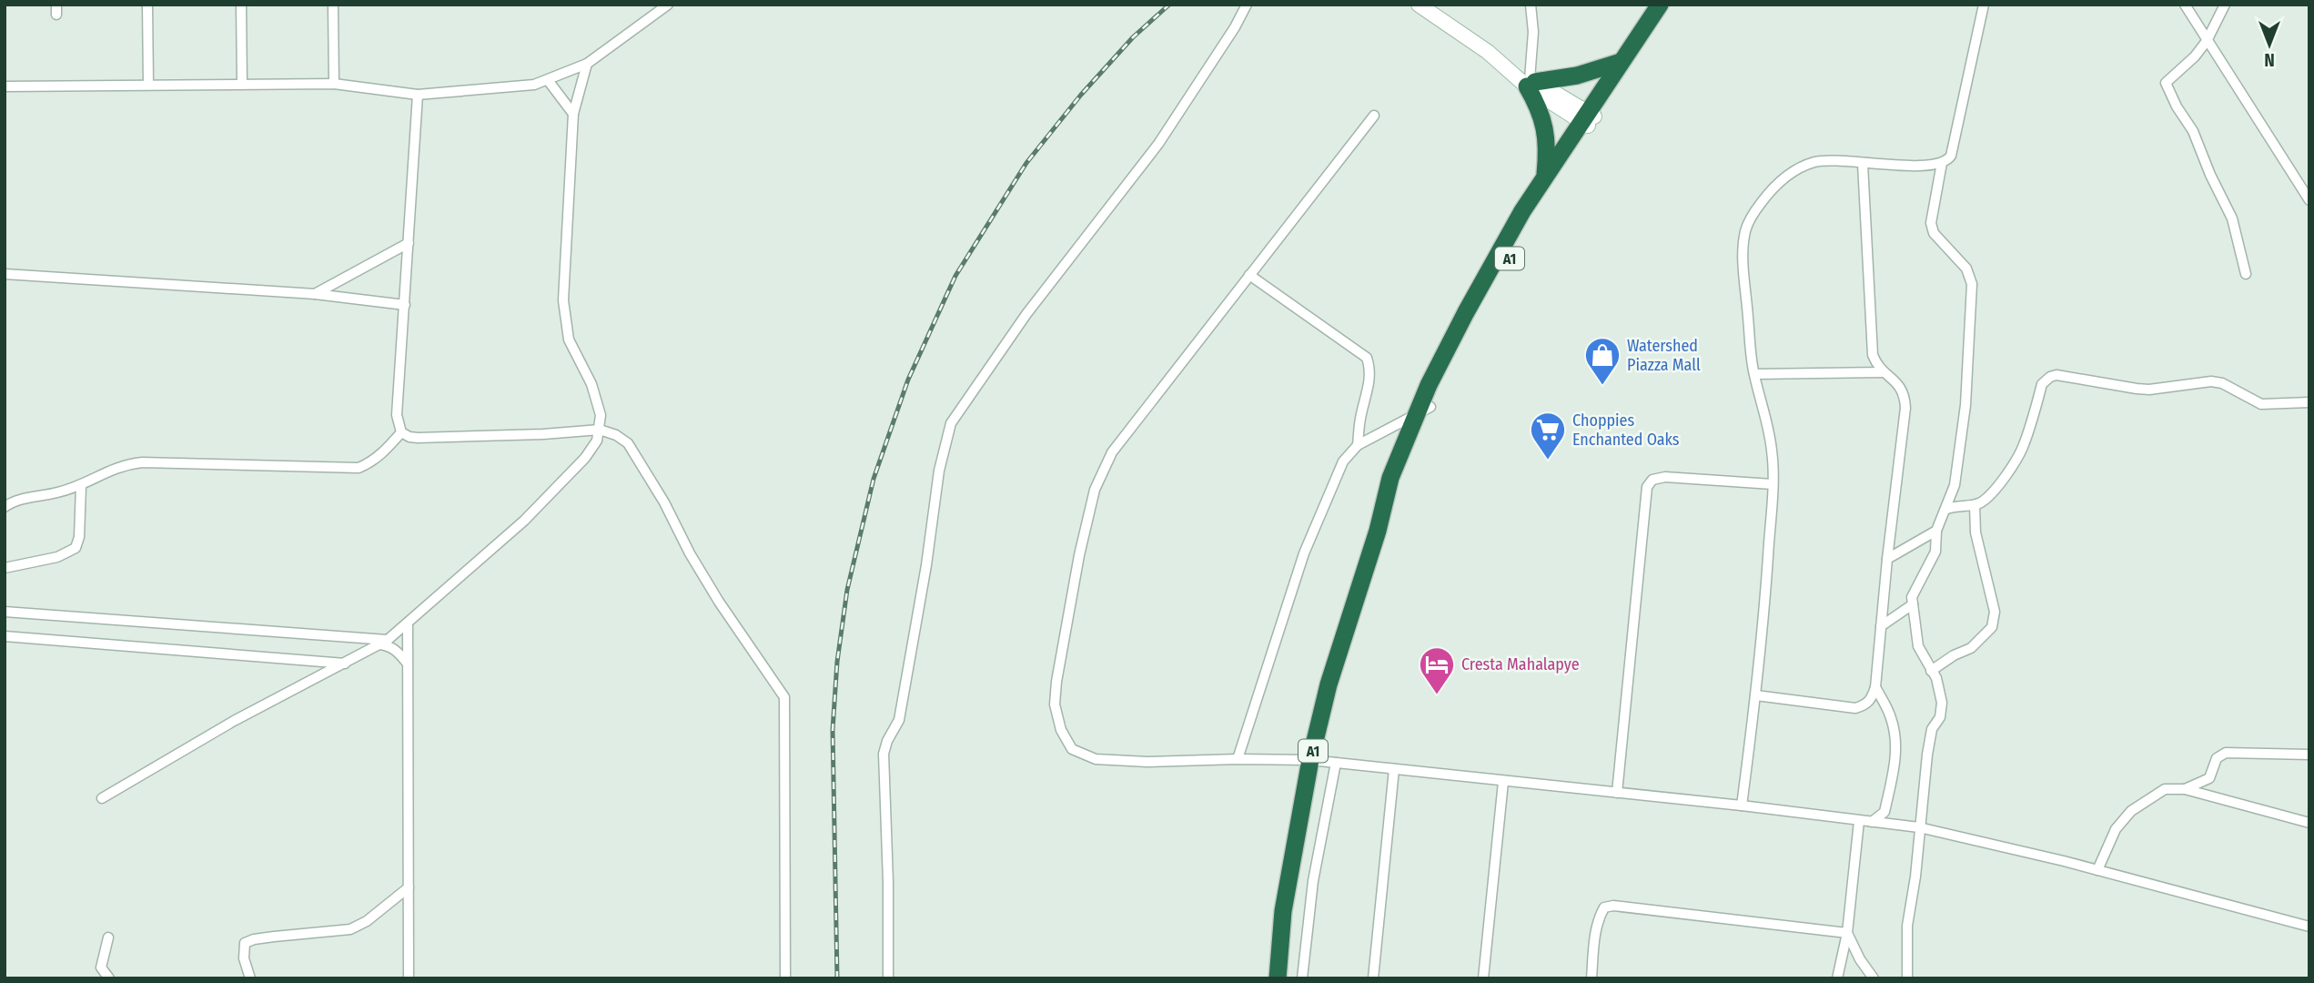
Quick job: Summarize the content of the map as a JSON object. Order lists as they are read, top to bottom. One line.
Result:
{"streets":{"highway":["A1"]},"places":{"shop":["Watershed Piazza Mall"],"supermarket":["Choppies Enchanted Oaks"],"hotel":["Cresta Mahalapye"]},"north":"bottom"}
